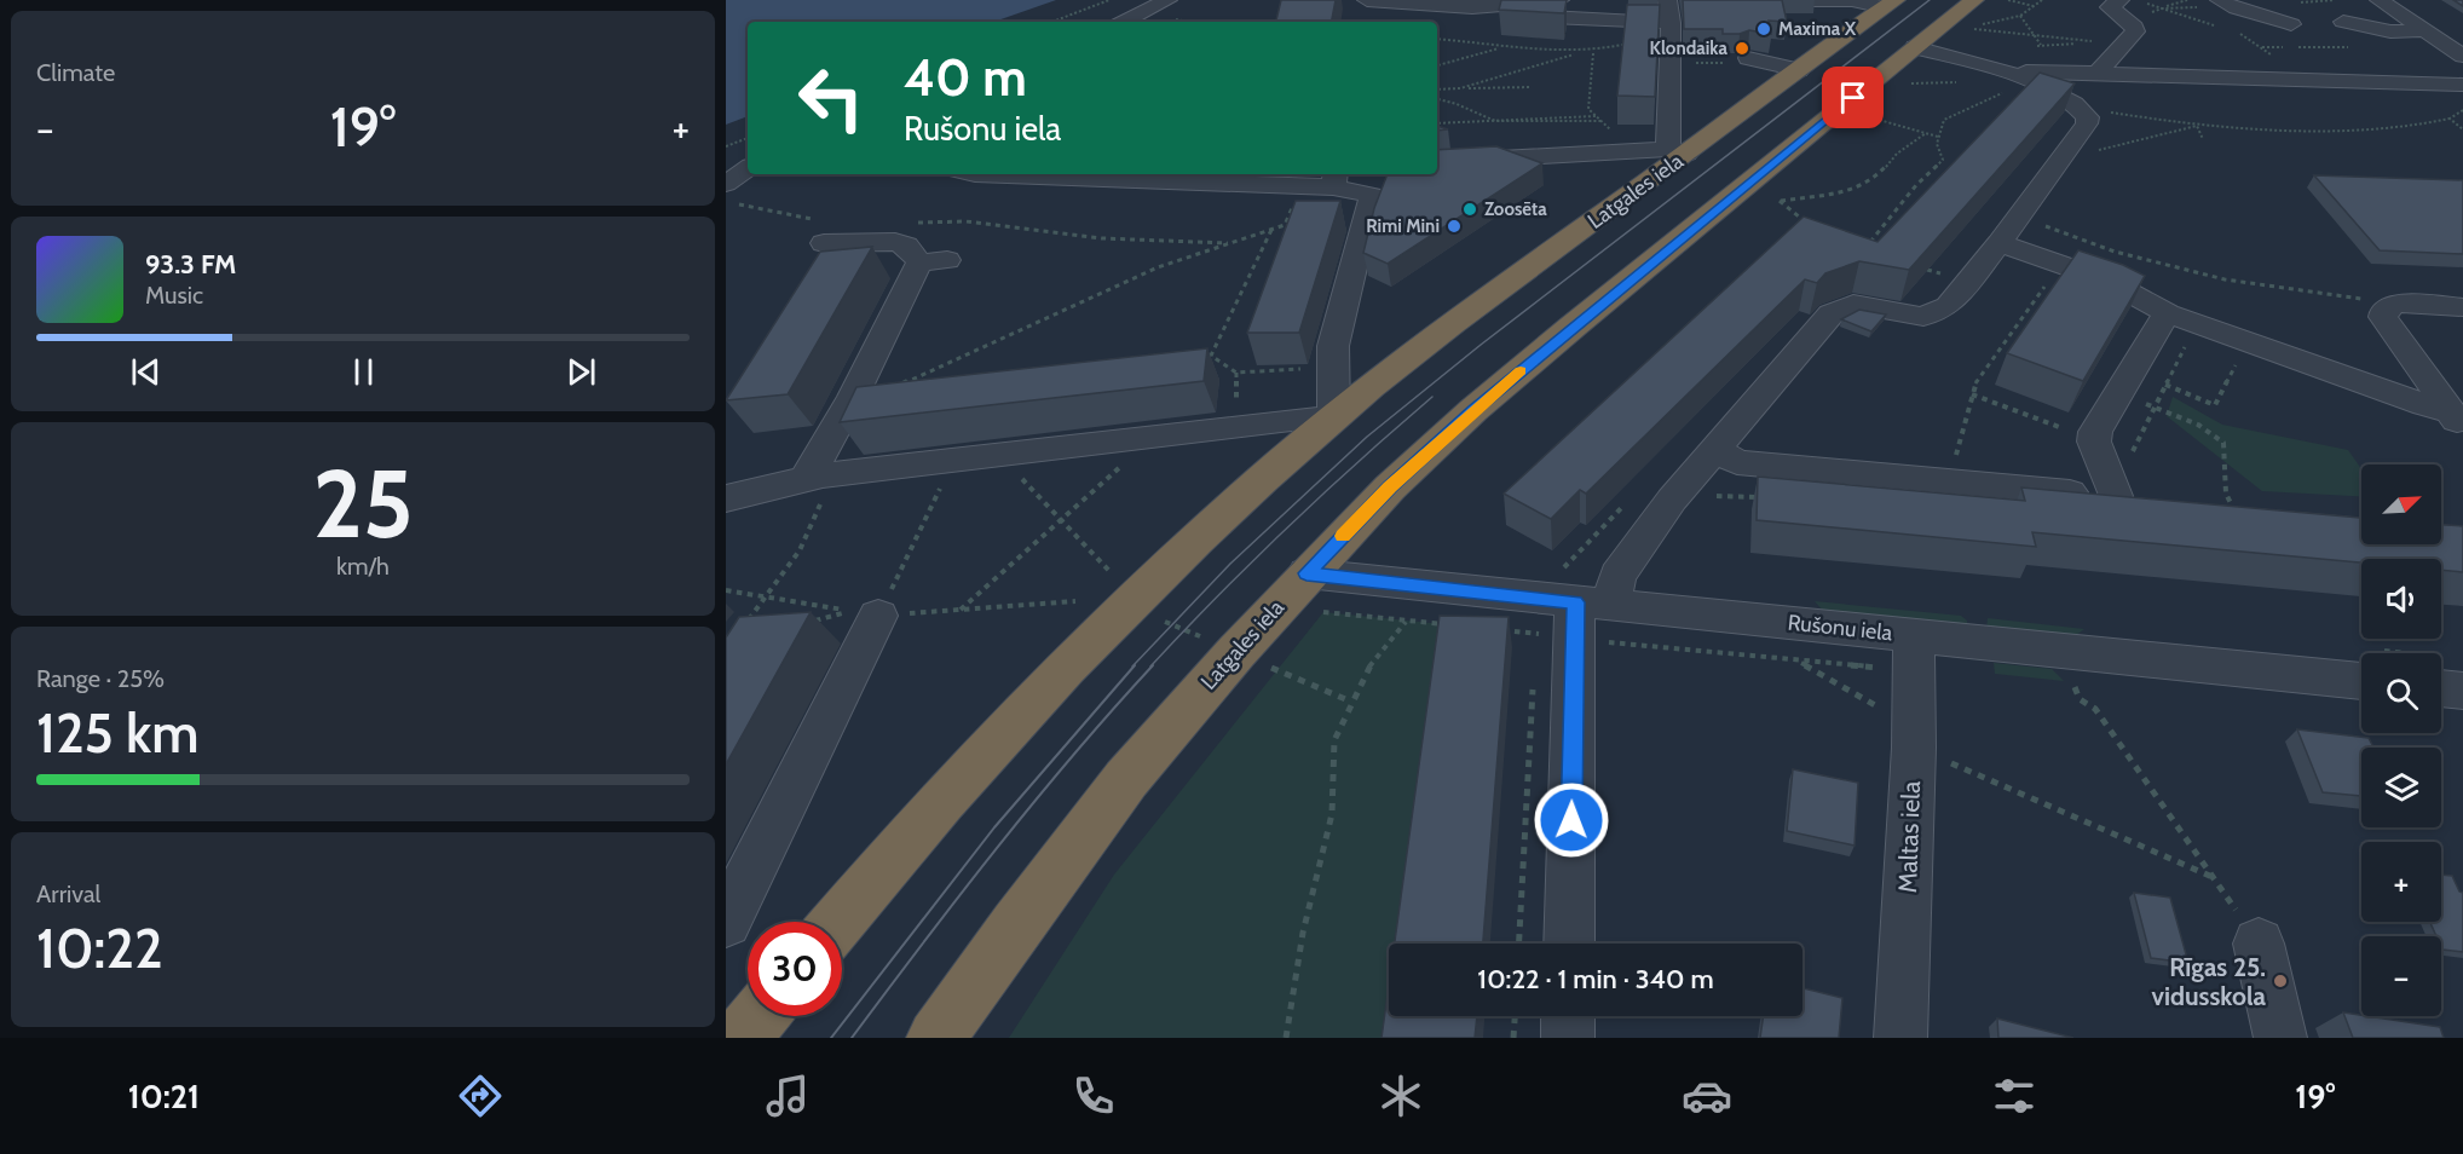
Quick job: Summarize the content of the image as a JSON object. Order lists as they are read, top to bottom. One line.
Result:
{"streets":{"highway":["Latgales iela"],"street":["Rušonu iela","Maltas iela"]},"crossings":[["Latgales iela","Rušonu iela"],["Rušonu iela","Maltas iela"]],"places":["Maxima X","Klondaika","Zoosēta","Rimi Mini","Rīgas 25. vidusskola"],"north":"top right","page":{"tile":["Climate",["25","km/h"],["Range · 25%","125 km"],["Arrival","10:22"]],"turn":["40 m","Rušonu iela"],"heat":["−","19°","+"],"song":["93.3 FM","Music"],"map_buttons":["+","−"],"limit":"30","trip":"10:22 · 1 min · 340 m","tabs":["10:21","19°"]}}
